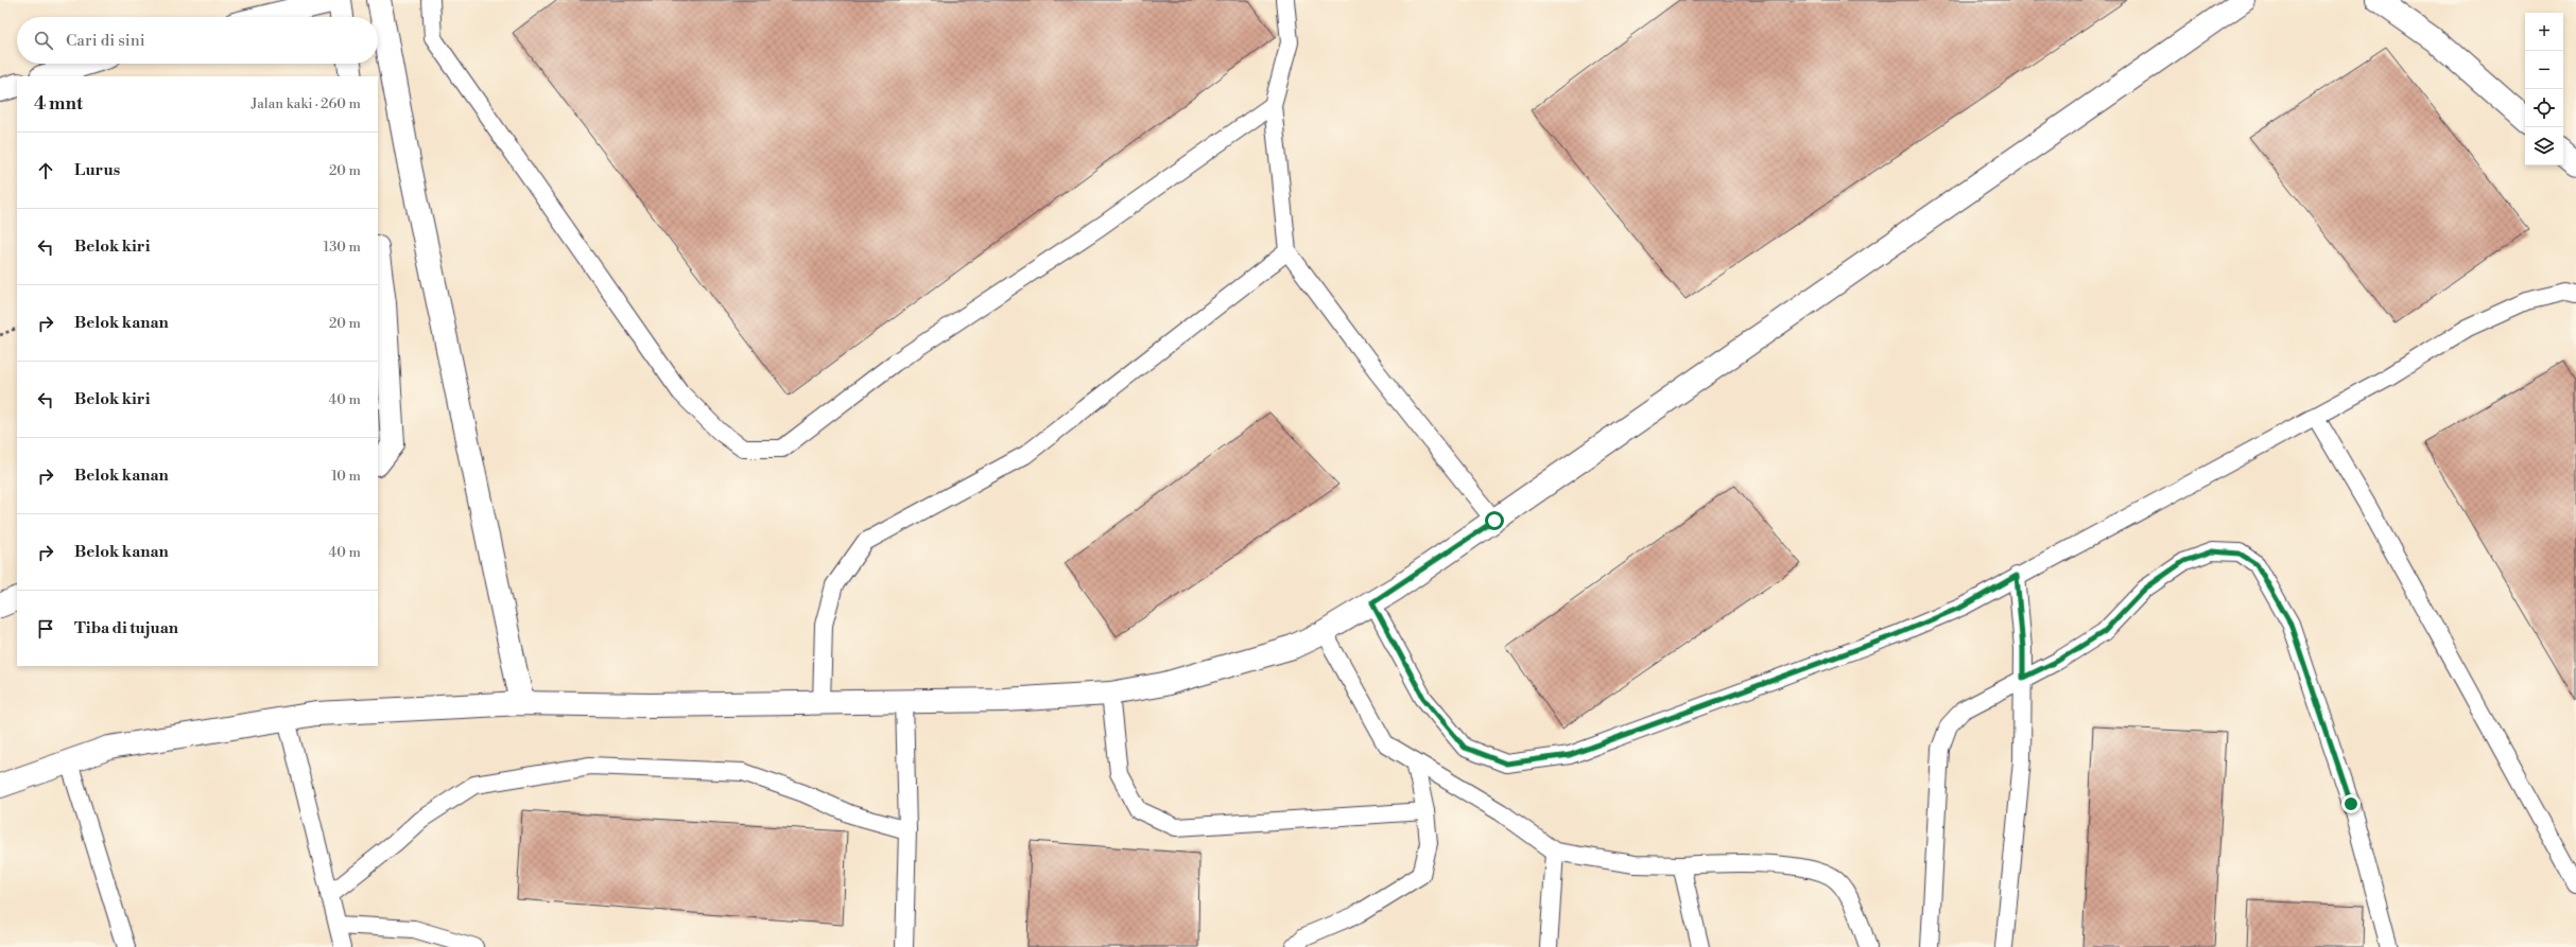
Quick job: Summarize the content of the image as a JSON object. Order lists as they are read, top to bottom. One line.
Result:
{"page":{"map_buttons":["+","−"],"search":"Cari di sini","heading":["4 mnt","Jalan kaki · 260 m"],"list":[["Lurus","20 m"],["Belok kiri","130 m"],["Belok kanan","20 m"],["Belok kiri","40 m"],["Belok kanan","10 m"],["Belok kanan","40 m"],"Tiba di tujuan"]}}
